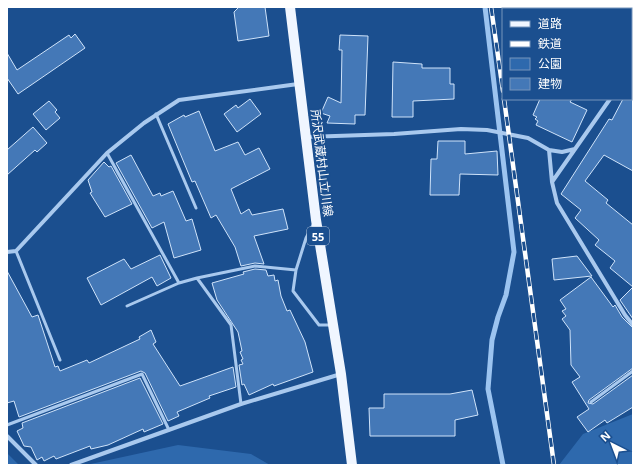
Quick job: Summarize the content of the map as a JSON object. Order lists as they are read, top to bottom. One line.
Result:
{"streets":{"main road":["所沢武蔵村山立川線","55"]},"legend":["道路","鉄道","公園","建物"],"north":"top left"}
